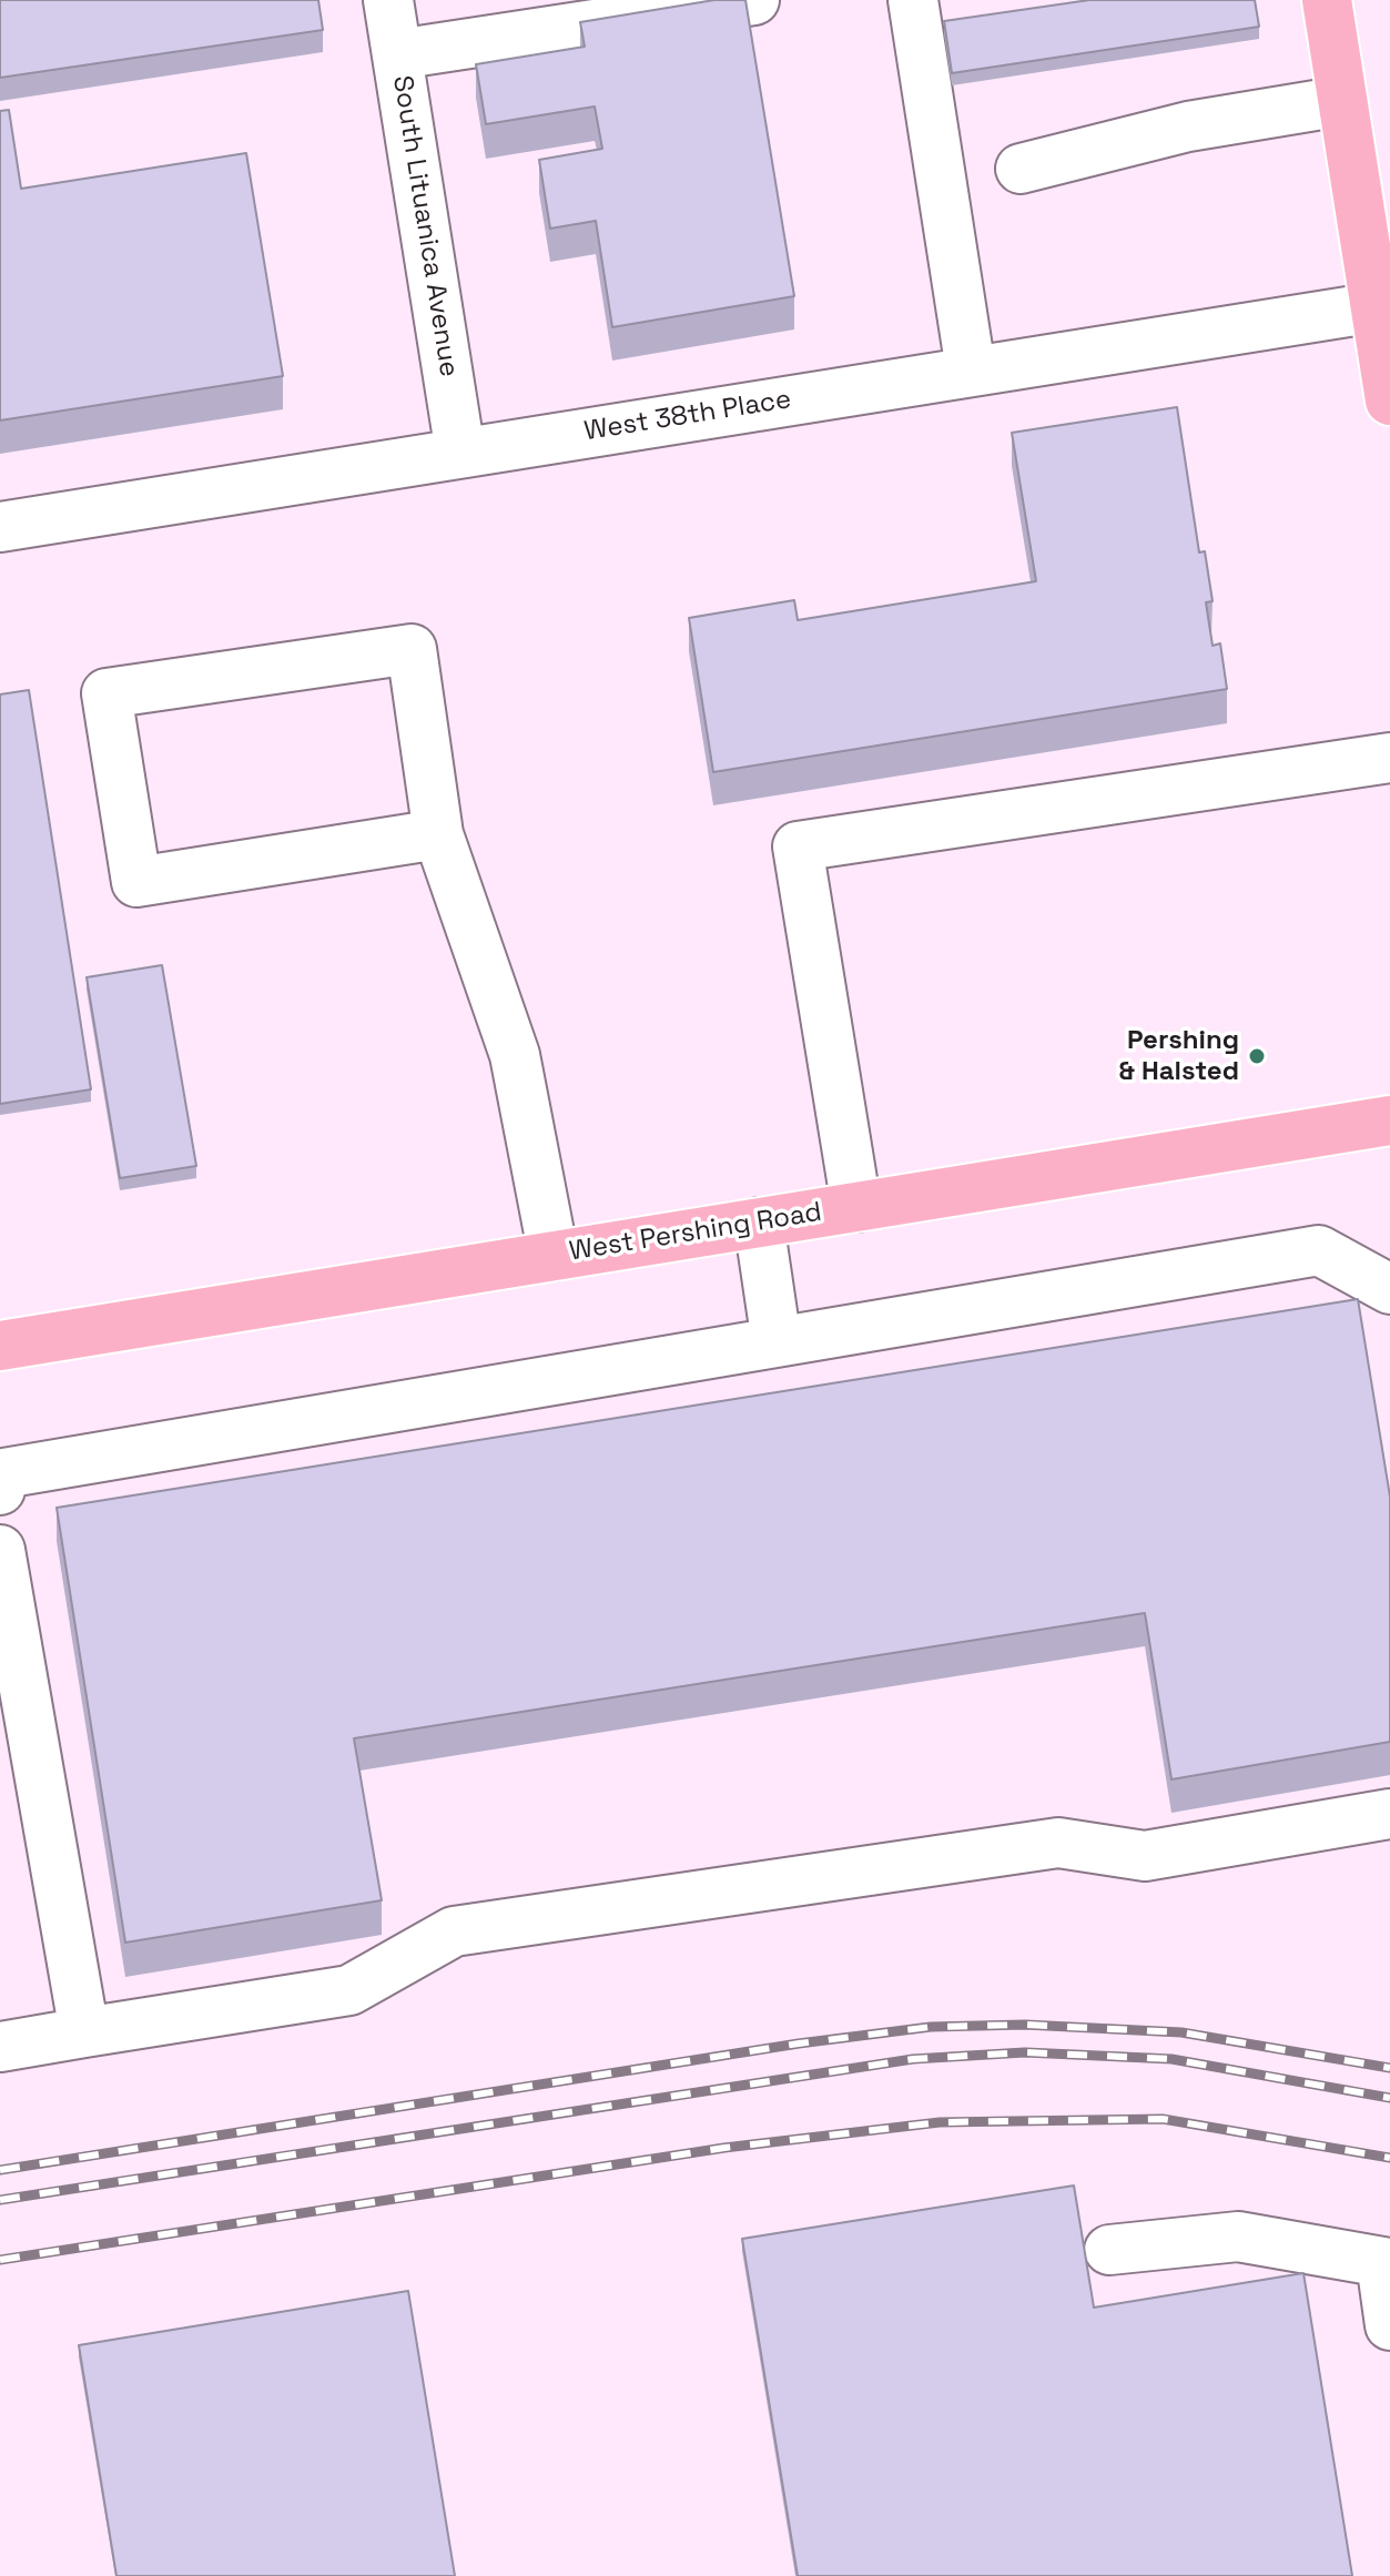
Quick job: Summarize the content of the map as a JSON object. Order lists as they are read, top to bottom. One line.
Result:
{"streets":{"main road":["West Pershing Road"],"street":["South Lituanica Avenue","West 38th Place"]},"crossings":[["South Lituanica Avenue","West 38th Place"]],"places":["Pershing & Halsted"]}
